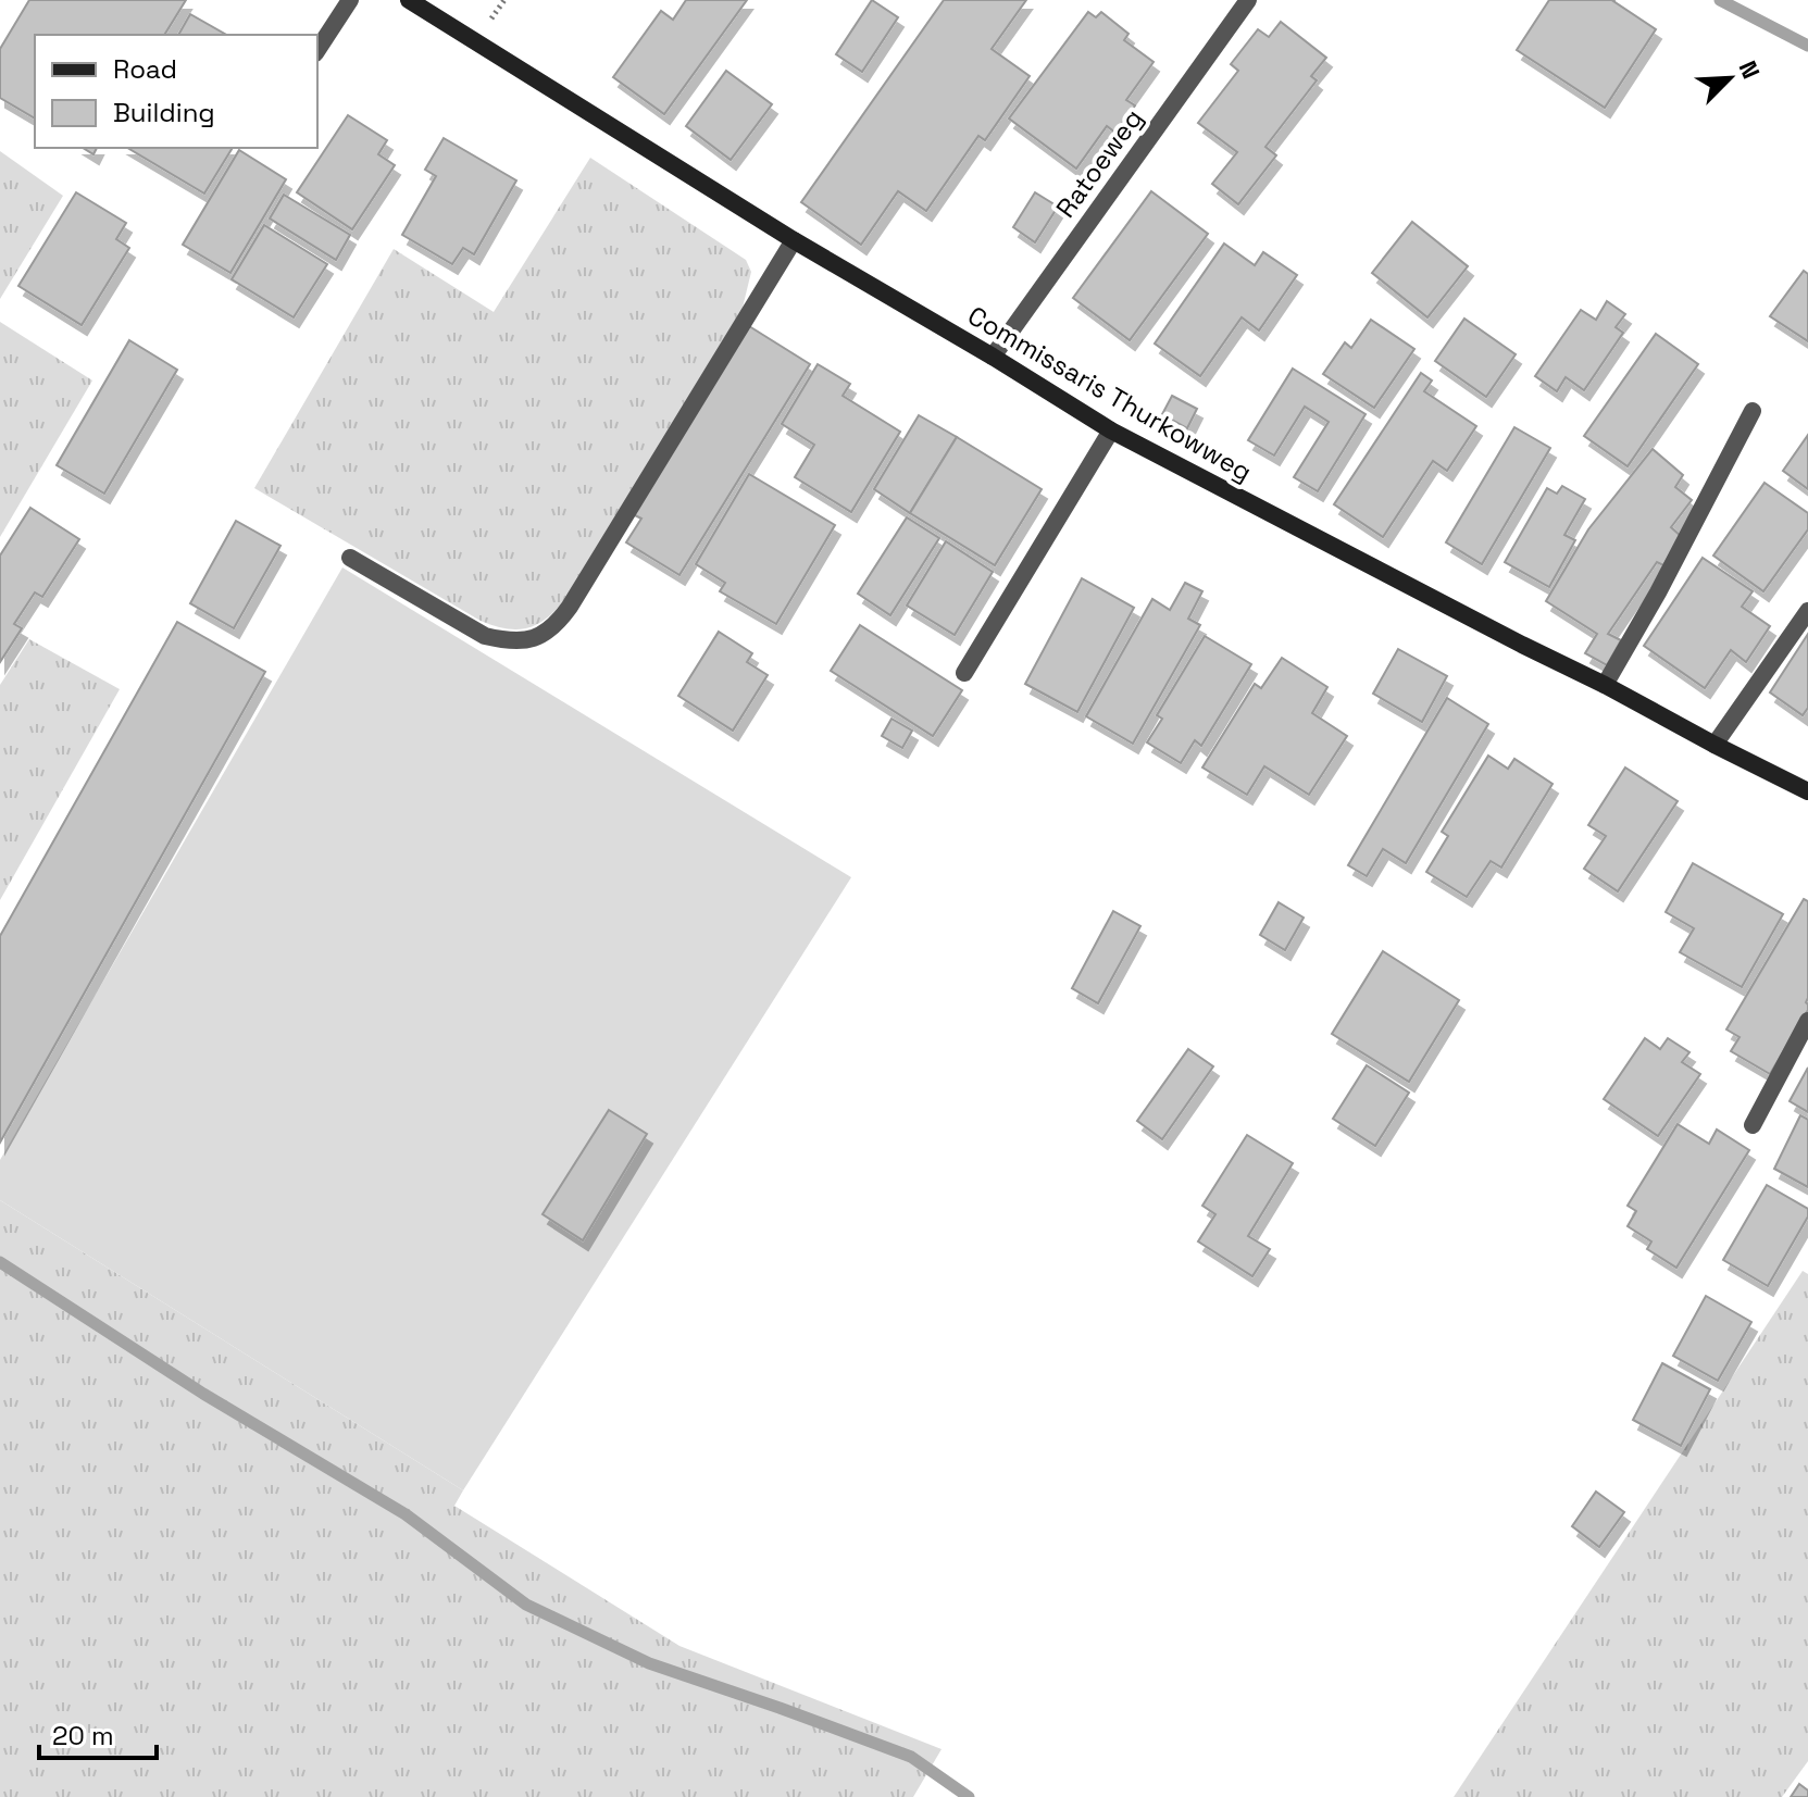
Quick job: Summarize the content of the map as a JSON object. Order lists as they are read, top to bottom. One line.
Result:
{"streets":{"main road":["Commissaris Thurkowweg"],"street":["Ratoeweg"]},"crossings":[["Ratoeweg","Commissaris Thurkowweg"]],"legend":["Road","Building"],"scale_bar":"20 m","north":"top right"}
